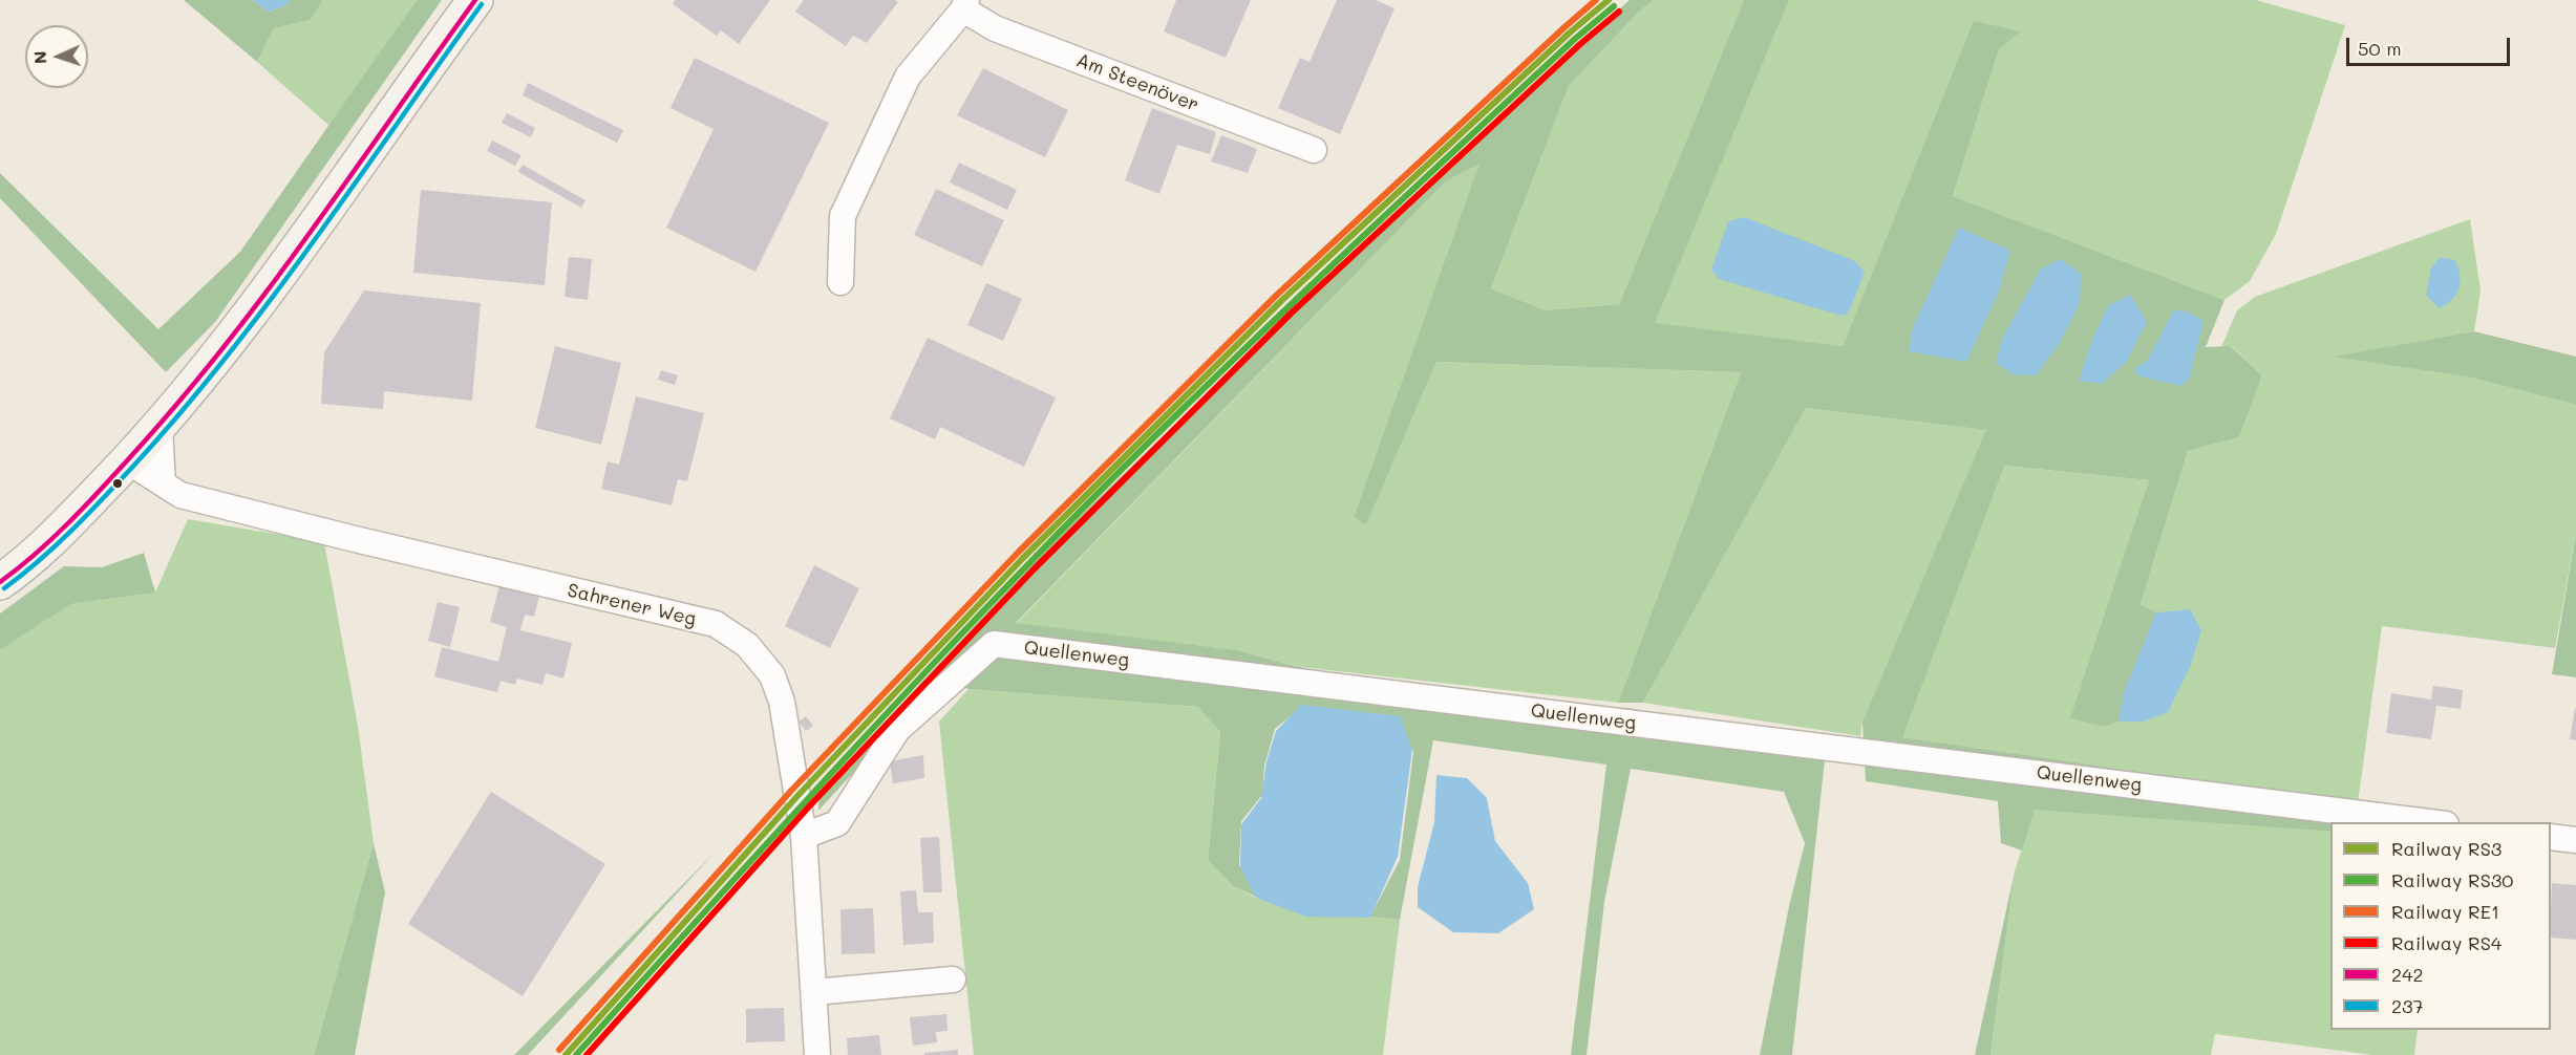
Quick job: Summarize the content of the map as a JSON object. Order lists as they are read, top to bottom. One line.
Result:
{"streets":{"street":["Am Steenöver","Sahrener Weg","Quellenweg"]},"crossings":[["Sahrener Weg","Quellenweg"]],"lines":["rail line RS3","rail line RE1","transit line 242","transit line 237","rail line RS30","rail line RS4"],"legend":["Railway RS3","Railway RS30","Railway RE1","Railway RS4","242","237"],"scale_bar":"50 m","north":"left"}
